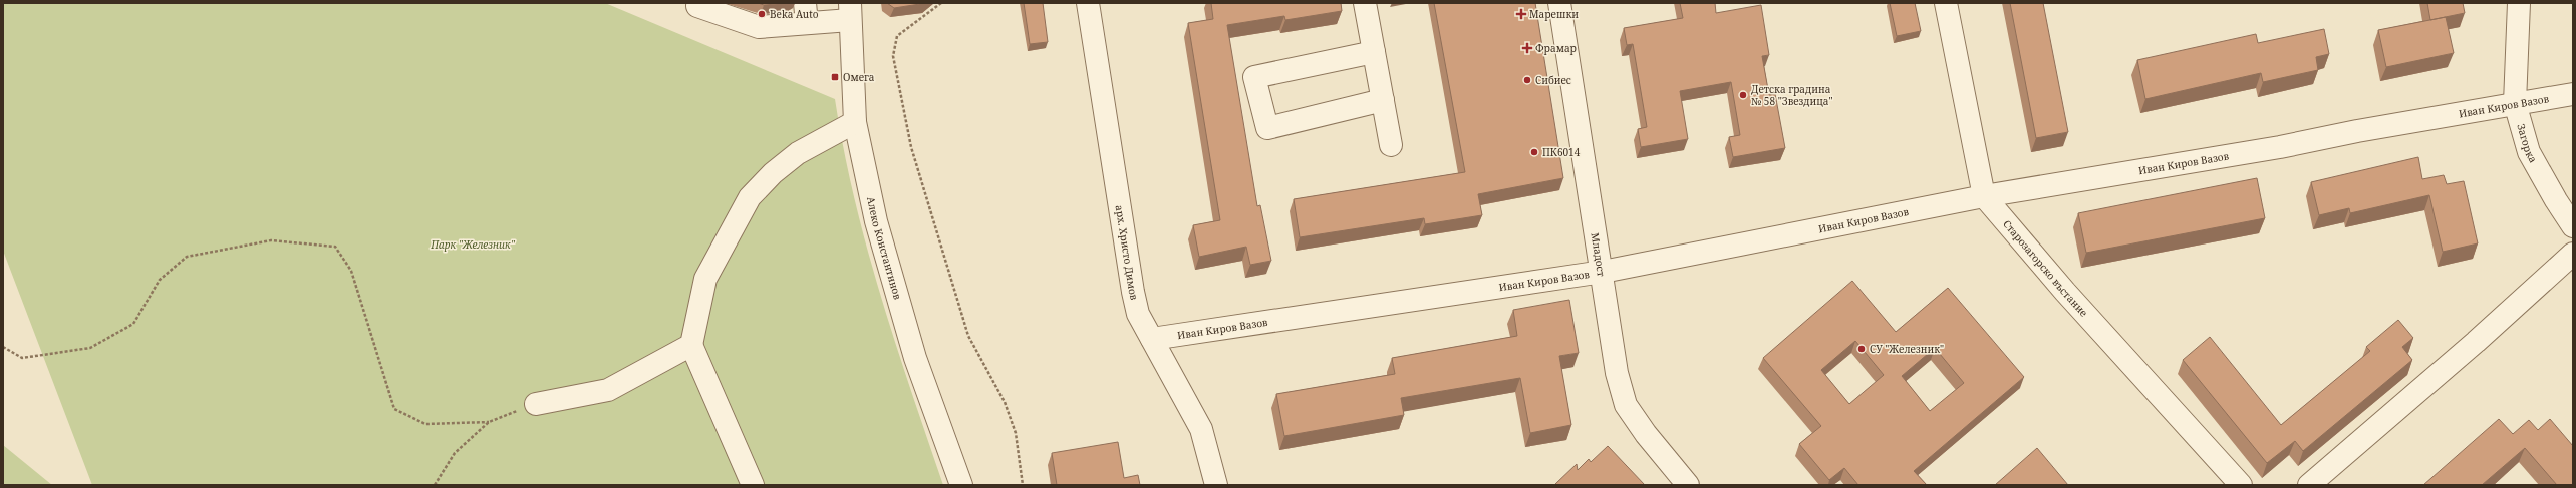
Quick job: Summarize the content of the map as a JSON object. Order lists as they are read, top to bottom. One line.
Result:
{"streets":{"street":["Иван Киров Вазов","Загорка","Алеко Константинов","арх. Христо Димов","Младост","Старозагорско въстание"]},"crossings":[["Иван Киров Вазов","Загорка"],["Иван Киров Вазов","арх. Христо Димов"],["Иван Киров Вазов","Младост"],["Иван Киров Вазов","Старозагорско въстание"]],"parks":["Парк \"Железник\""],"places":{"other":["Beka Auto","Сибиес","Детска градина № 58 \"Звездица\"","ПК6014","СУ \"Железник\""],"health":["Марешки","Фрамар"],"transit":["Омега"]}}
